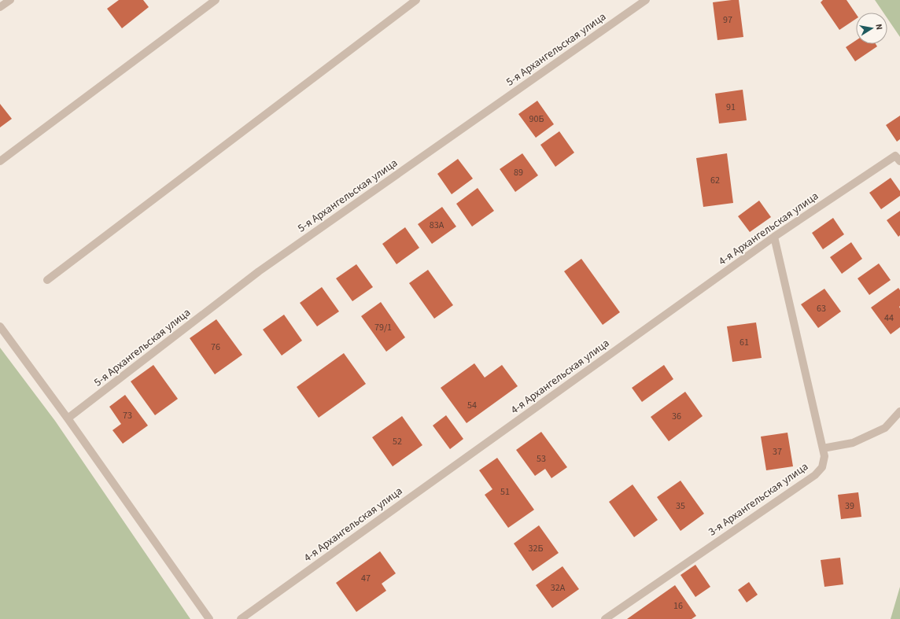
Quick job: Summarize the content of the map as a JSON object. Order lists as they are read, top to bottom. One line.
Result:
{"streets":{"street":["5-я Архангельская улица","4-я Архангельская улица","3-я Архангельская улица"]},"crossings":[["4-я Архангельская улица","3-я Архангельская улица"]],"house_numbers":["97","91","90Б","89","62","83А","63","44","79/1","61","76","54","73","36","52","37","53","51","35","39","32Б","47","32А","16"],"north":"right"}
